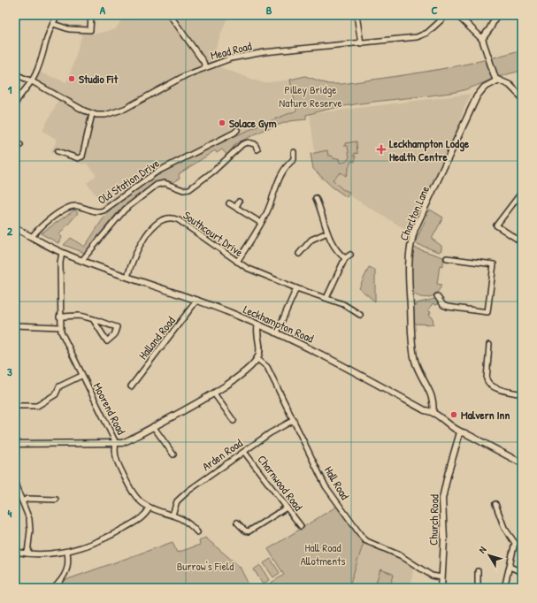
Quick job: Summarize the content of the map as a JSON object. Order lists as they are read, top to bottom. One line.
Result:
{"streets":{"street":["Mead Road","Old Station Drive","Charlton Lane","Southcourt Drive","Leckhampton Road","Halland Road","Moorend Road","Arden Road","Charnwood Road","Hall Road","Church Road"]},"crossings":[["Old Station Drive","Leckhampton Road"],["Charlton Lane","Leckhampton Road"],["Southcourt Drive","Leckhampton Road"],["Leckhampton Road","Halland Road"],["Leckhampton Road","Moorend Road"],["Leckhampton Road","Church Road"],["Moorend Road","Hall Road"],["Arden Road","Charnwood Road"],["Arden Road","Hall Road"],["Hall Road","Church Road"]],"parks":["Pilley Bridge Nature Reserve","Hall Road Allotments","Burrow's Field"],"places":{"other":["Studio Fit","Solace Gym","Malvern Inn"],"health":["Leckhampton Lodge Health Centre"]},"north":"top left","grid":{"columns":["A","B","C"],"rows":["1","2","3","4"]}}
